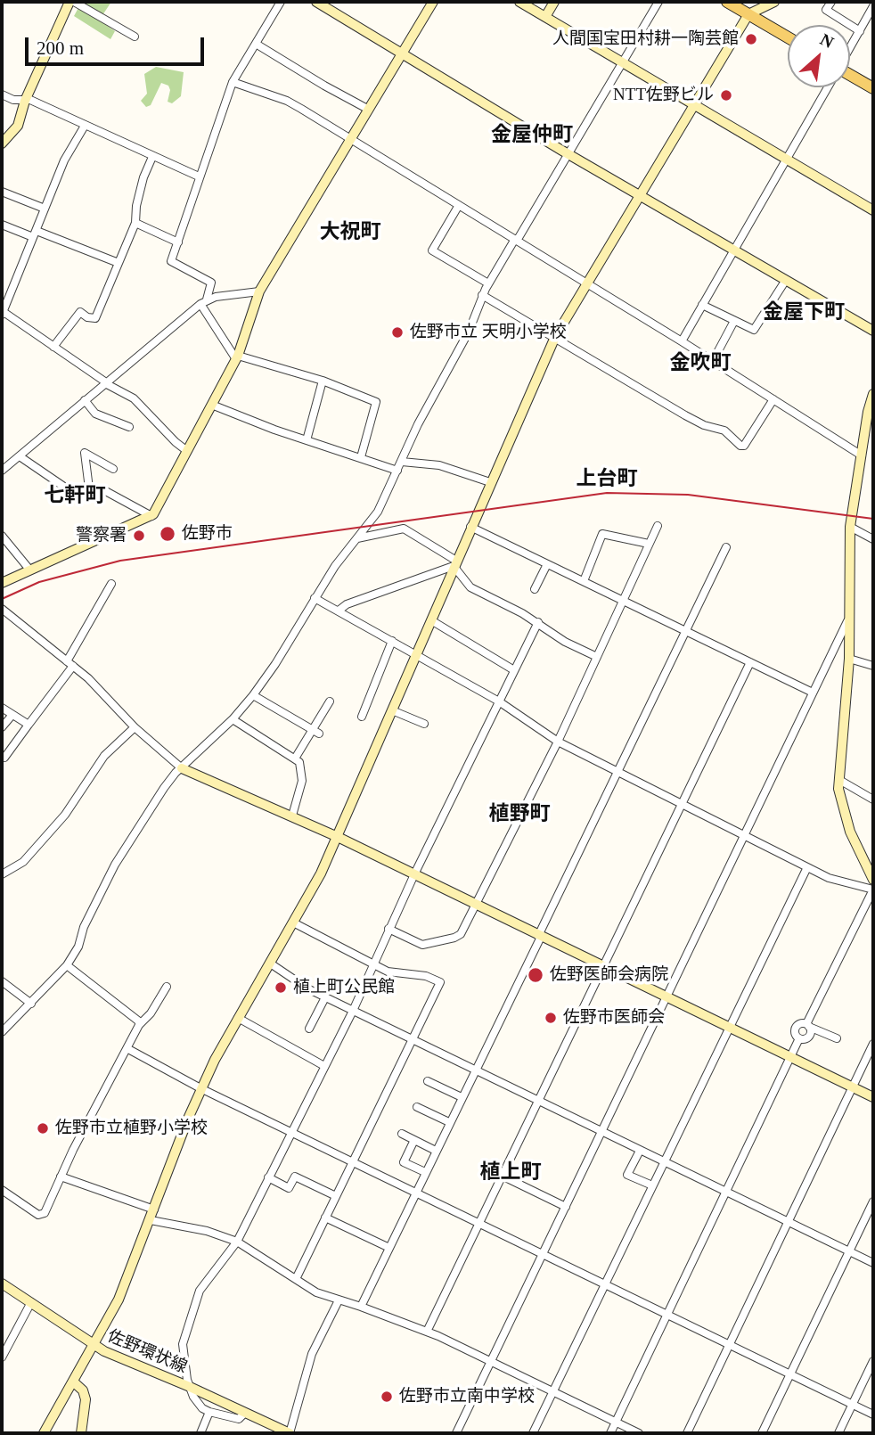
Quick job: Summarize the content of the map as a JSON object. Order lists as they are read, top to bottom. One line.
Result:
{"streets":{"street":["佐野環状線"]},"districts":["金屋仲町","大祝町","金屋下町","金吹町","上台町","七軒町","植野町","植上町"],"places":["人間国宝田村耕一陶芸館","NTT佐野ビル","佐野市立 天明小学校","佐野市","警察署","佐野医師会病院","植上町公民館","佐野市医師会","佐野市立植野小学校","佐野市立南中学校"],"scale_bar":"200 m","north":"top right"}
